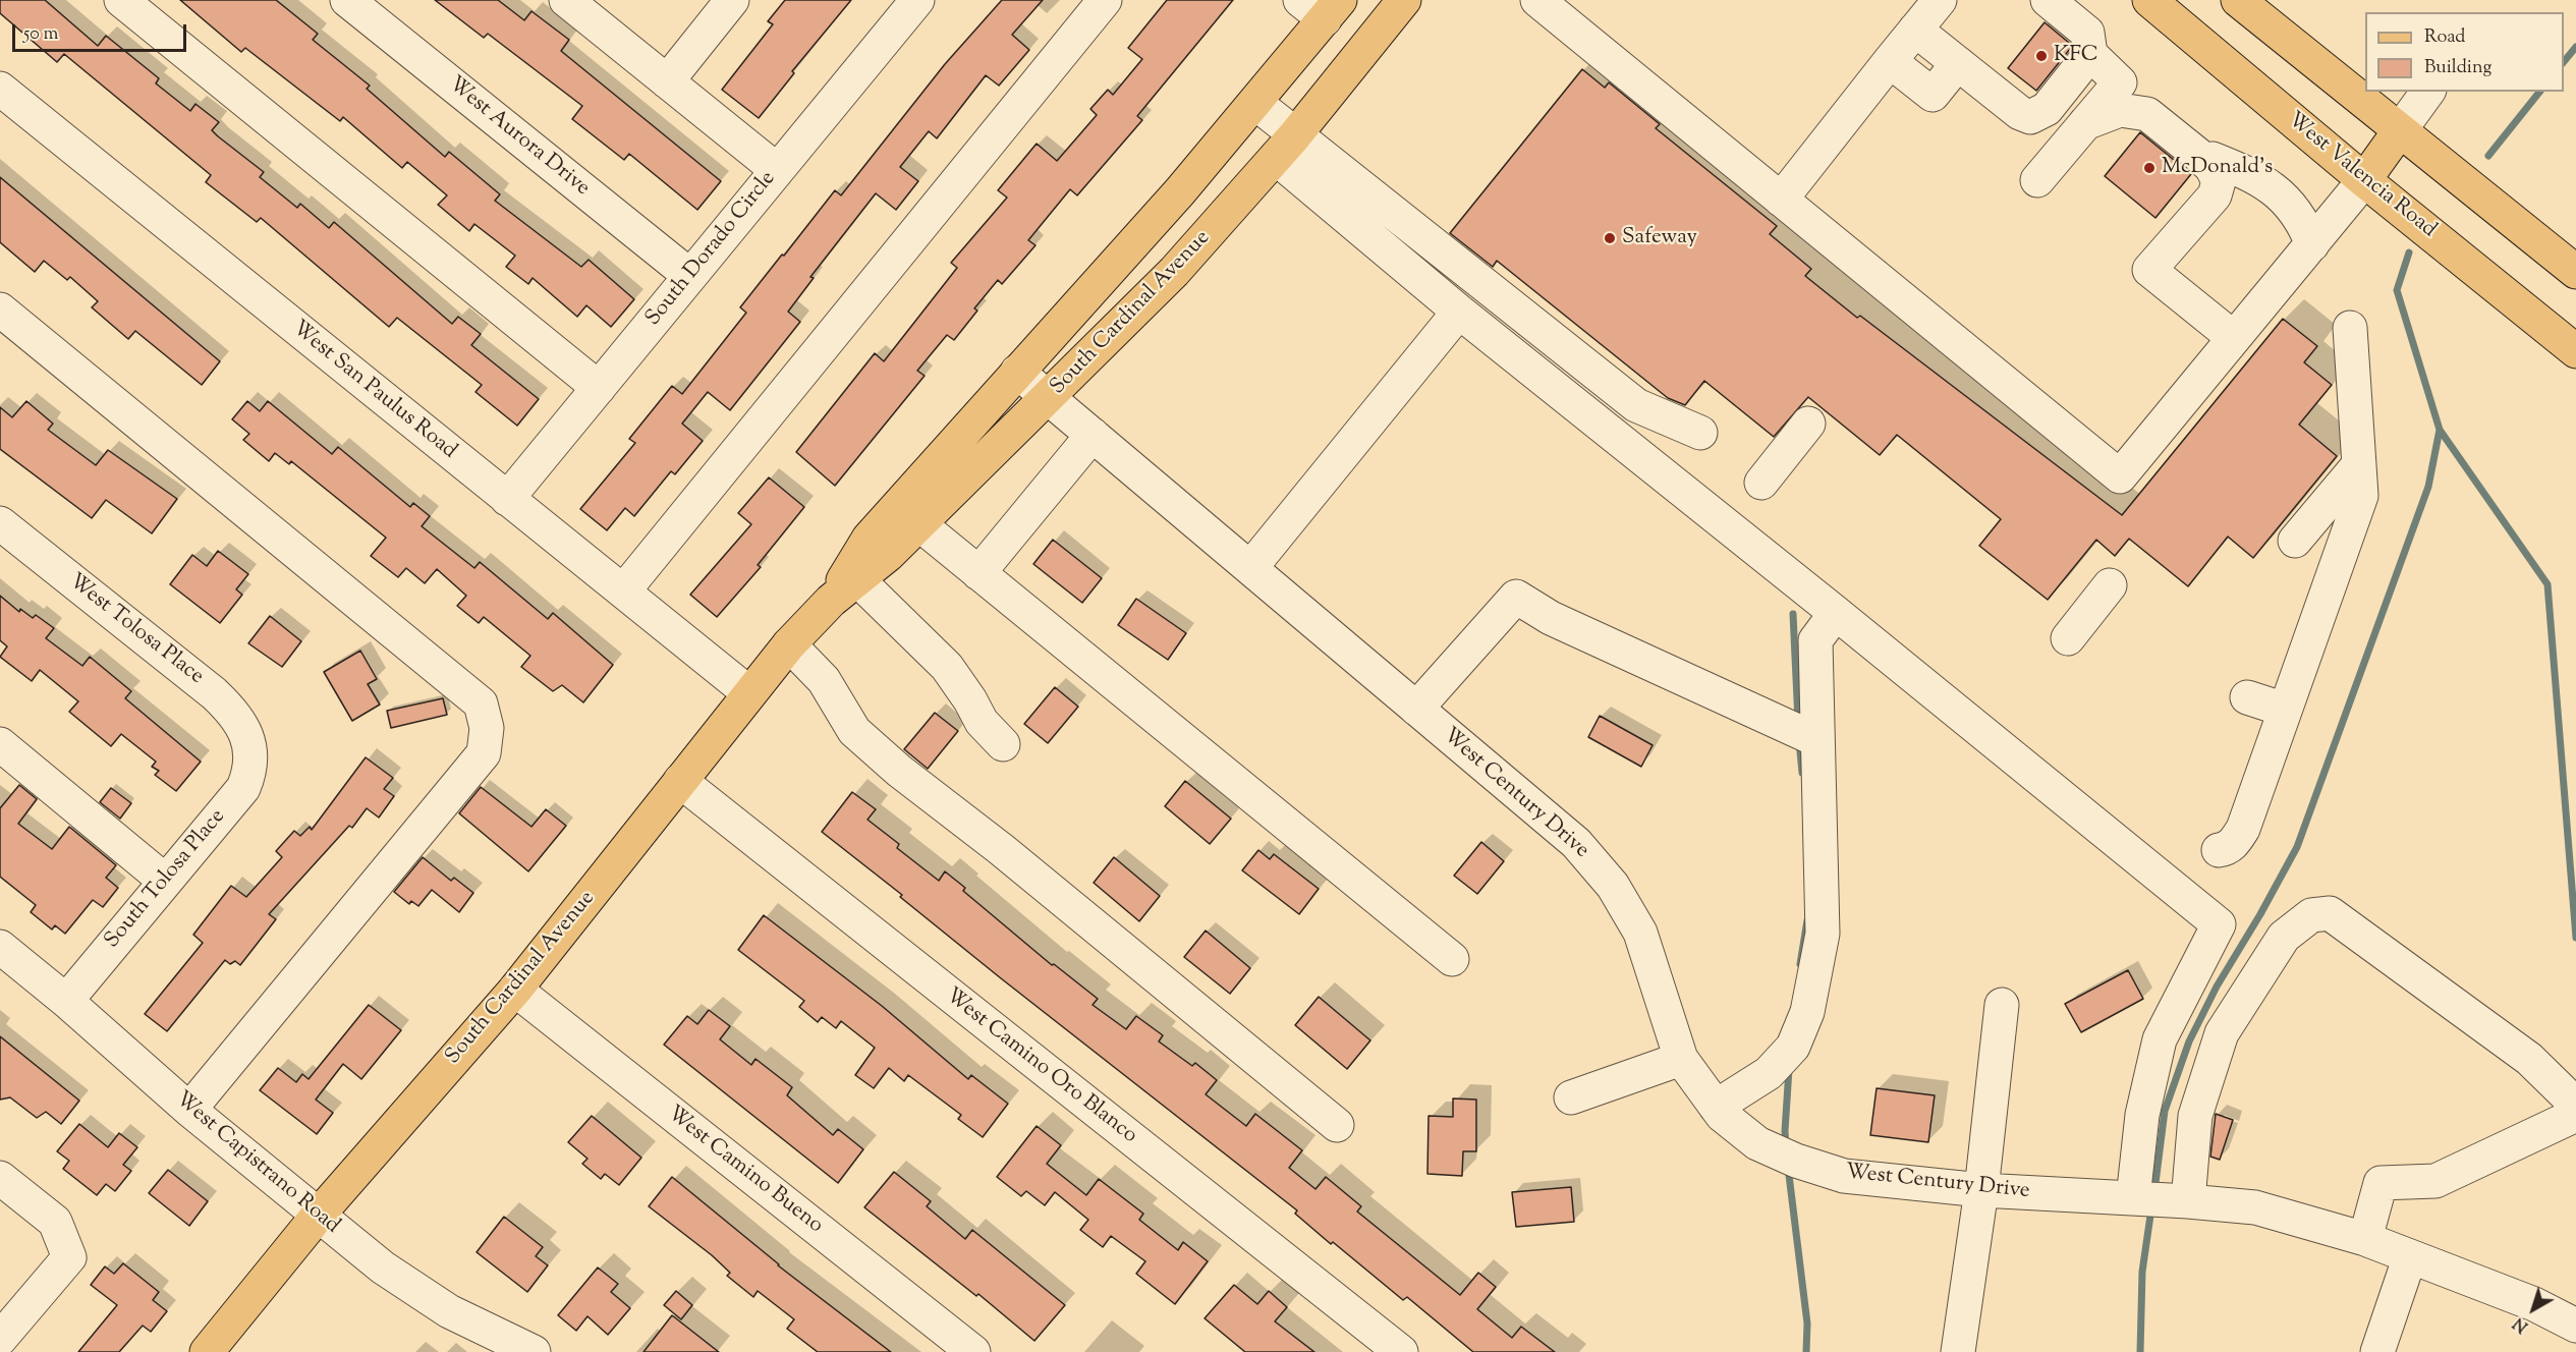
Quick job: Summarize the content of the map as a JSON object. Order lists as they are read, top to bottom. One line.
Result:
{"streets":{"main road":["West Valencia Road","South Cardinal Avenue"],"street":["West Aurora Drive","South Dorado Circle","West San Paulus Road","West Tolosa Place","West Century Drive","South Tolosa Place","West Camino Oro Blanco","West Capistrano Road","West Camino Bueno"]},"crossings":[["West Aurora Drive","South Dorado Circle"],["South Dorado Circle","West San Paulus Road"],["South Cardinal Avenue","West San Paulus Road"],["South Cardinal Avenue","West Century Drive"],["South Cardinal Avenue","West Camino Oro Blanco"],["South Cardinal Avenue","West Capistrano Road"],["South Cardinal Avenue","West Camino Bueno"],["West Tolosa Place","South Tolosa Place"],["South Tolosa Place","West Capistrano Road"]],"places":["KFC","McDonald's","Safeway"],"legend":["Road","Building"],"scale_bar":"50 m","north":"bottom left"}
